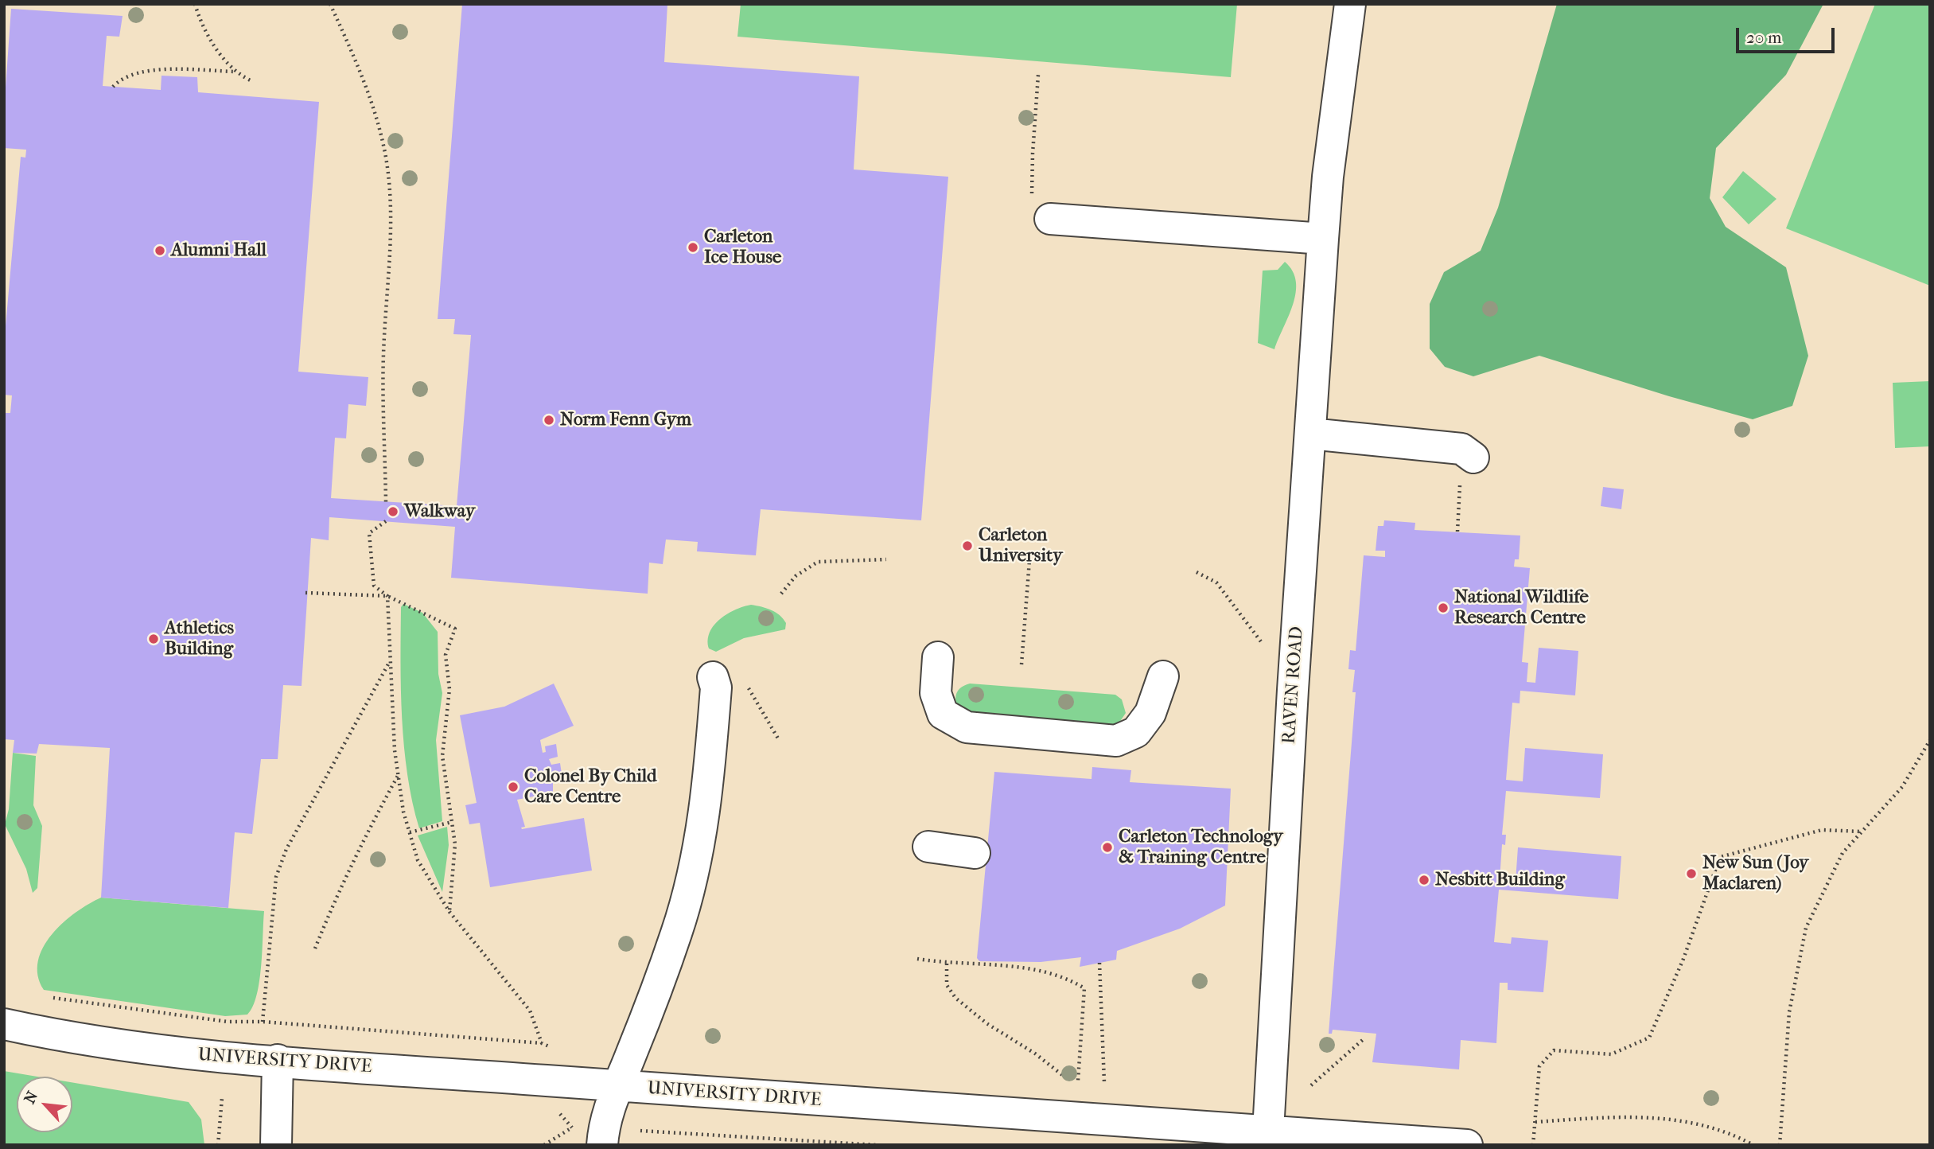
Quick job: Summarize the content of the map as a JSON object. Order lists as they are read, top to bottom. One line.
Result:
{"streets":{"street":["RAVEN ROAD","UNIVERSITY DRIVE"]},"crossings":[["RAVEN ROAD","UNIVERSITY DRIVE"]],"places":["Carleton Ice House","Alumni Hall","Norm Fenn Gym","Walkway","Carleton University","National Wildlife Research Centre","Athletics Building","Colonel By Child Care Centre","Carleton Technology & Training Centre","New Sun (Joy Maclaren)","Nesbitt Building"],"scale_bar":"20 m","north":"top left"}
